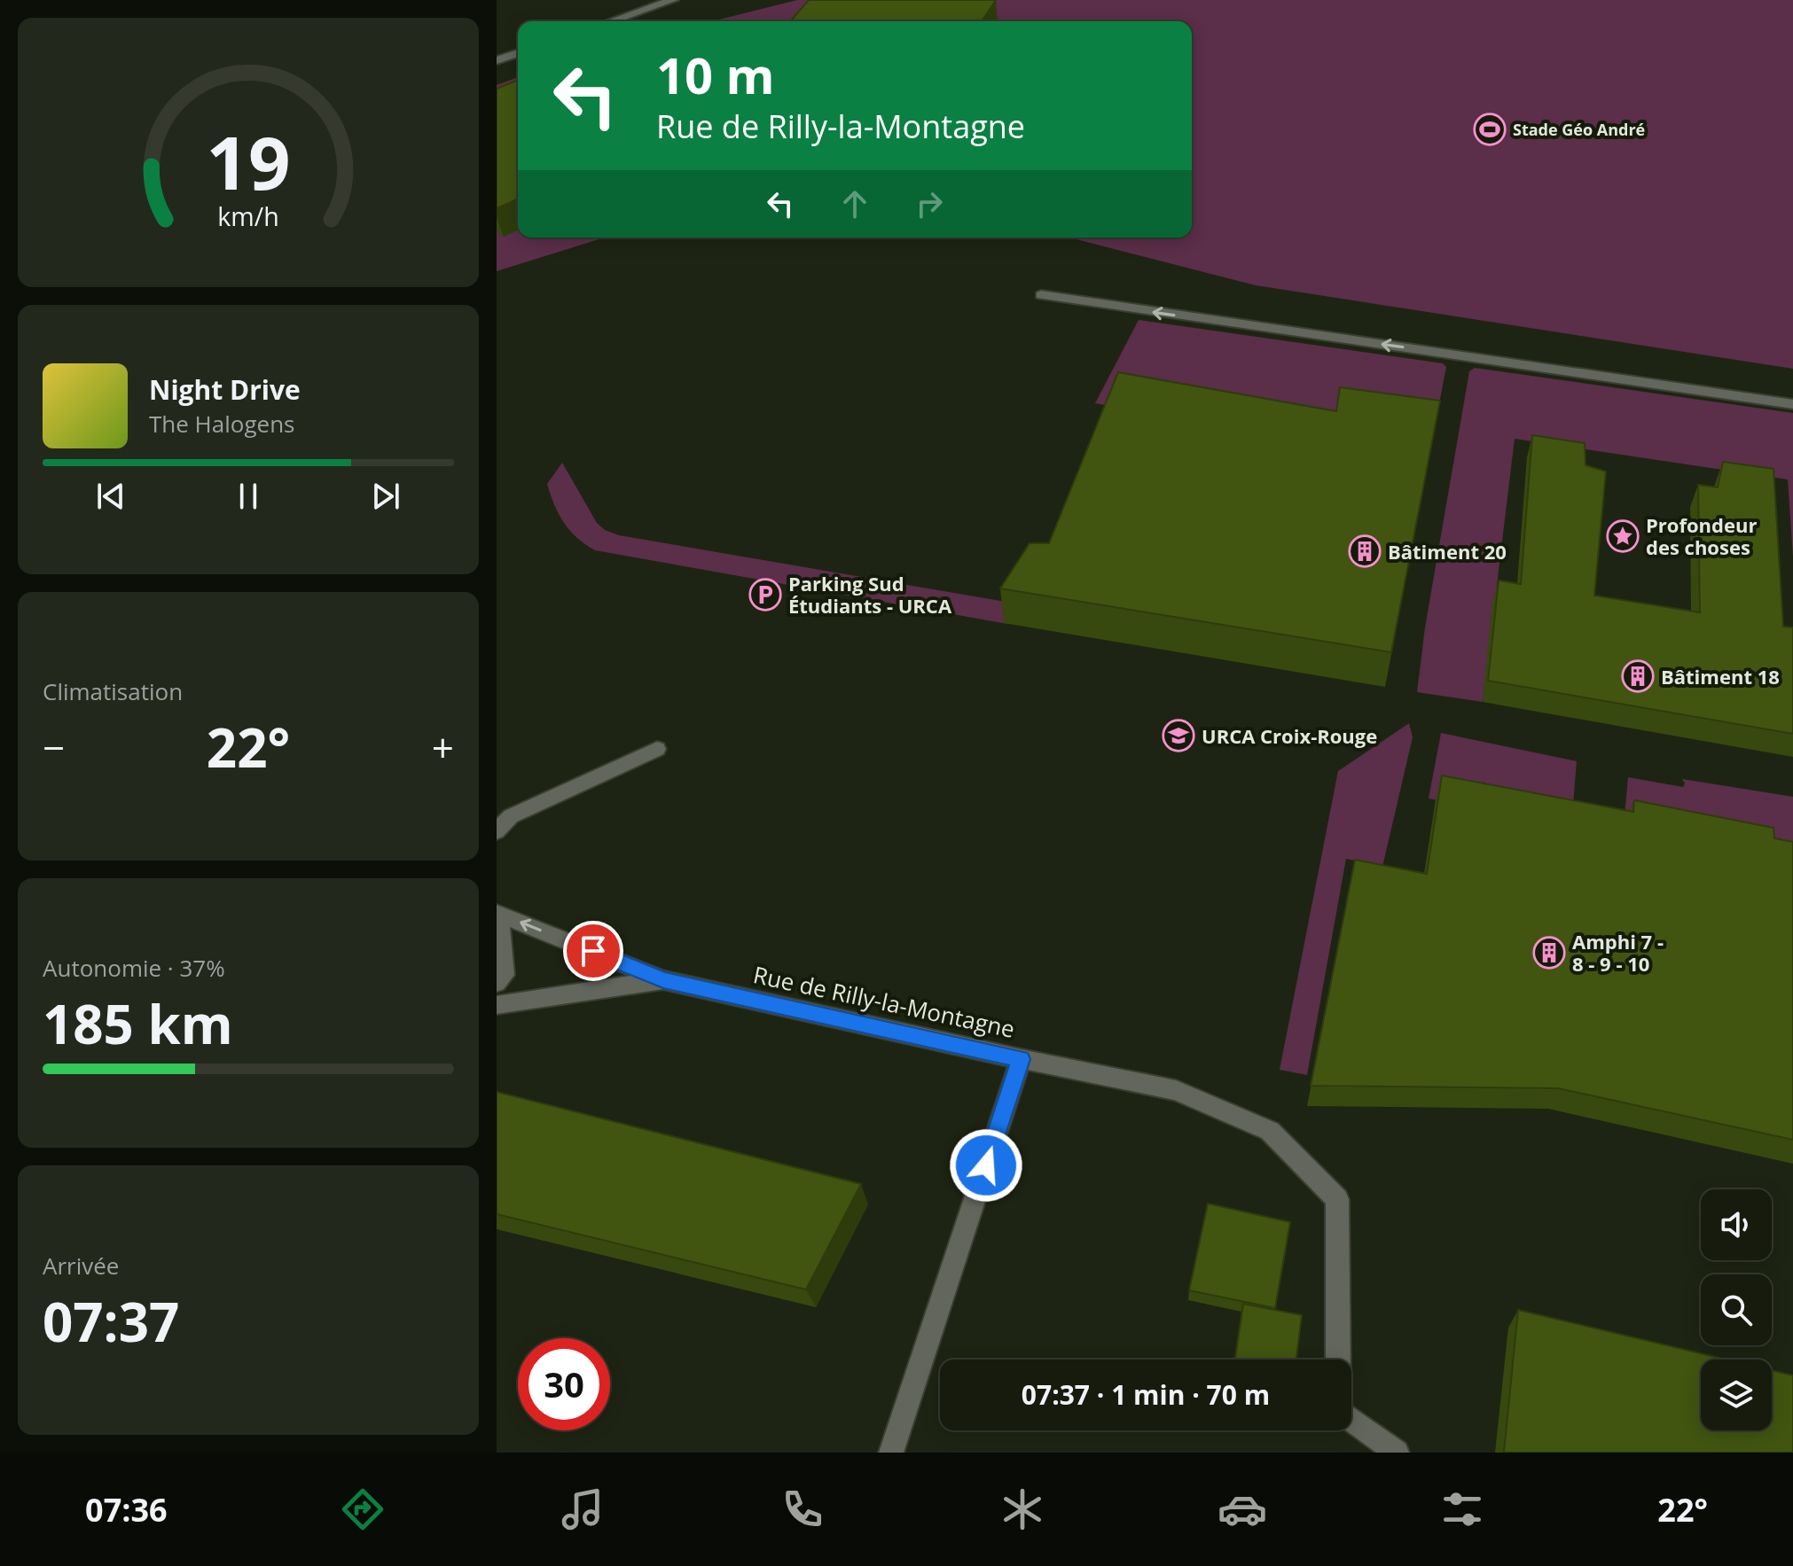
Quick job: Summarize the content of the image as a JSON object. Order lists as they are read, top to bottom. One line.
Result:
{"streets":{"street":["Rue de Rilly-la-Montagne"]},"places":{"sports":["Stade Géo André"],"place":["Profondeur des choses"],"building":["Bâtiment 20","Bâtiment 18","Amphi 7 - 8 - 9 - 10"],"parking":["Parking Sud Étudiants - URCA"],"school or university":["URCA Croix-Rouge"]},"page":{"turn":["10 m","Rue de Rilly-la-Montagne"],"song":["Night Drive","The Halogens"],"tile":["Climatisation",["Autonomie · 37%","185 km"],["Arrivée","07:37"]],"heat":["−","22°","+"],"limit":"30","trip":"07:37 · 1 min · 70 m","tabs":["07:36","22°"],"gauge":["19","km/h"]}}
